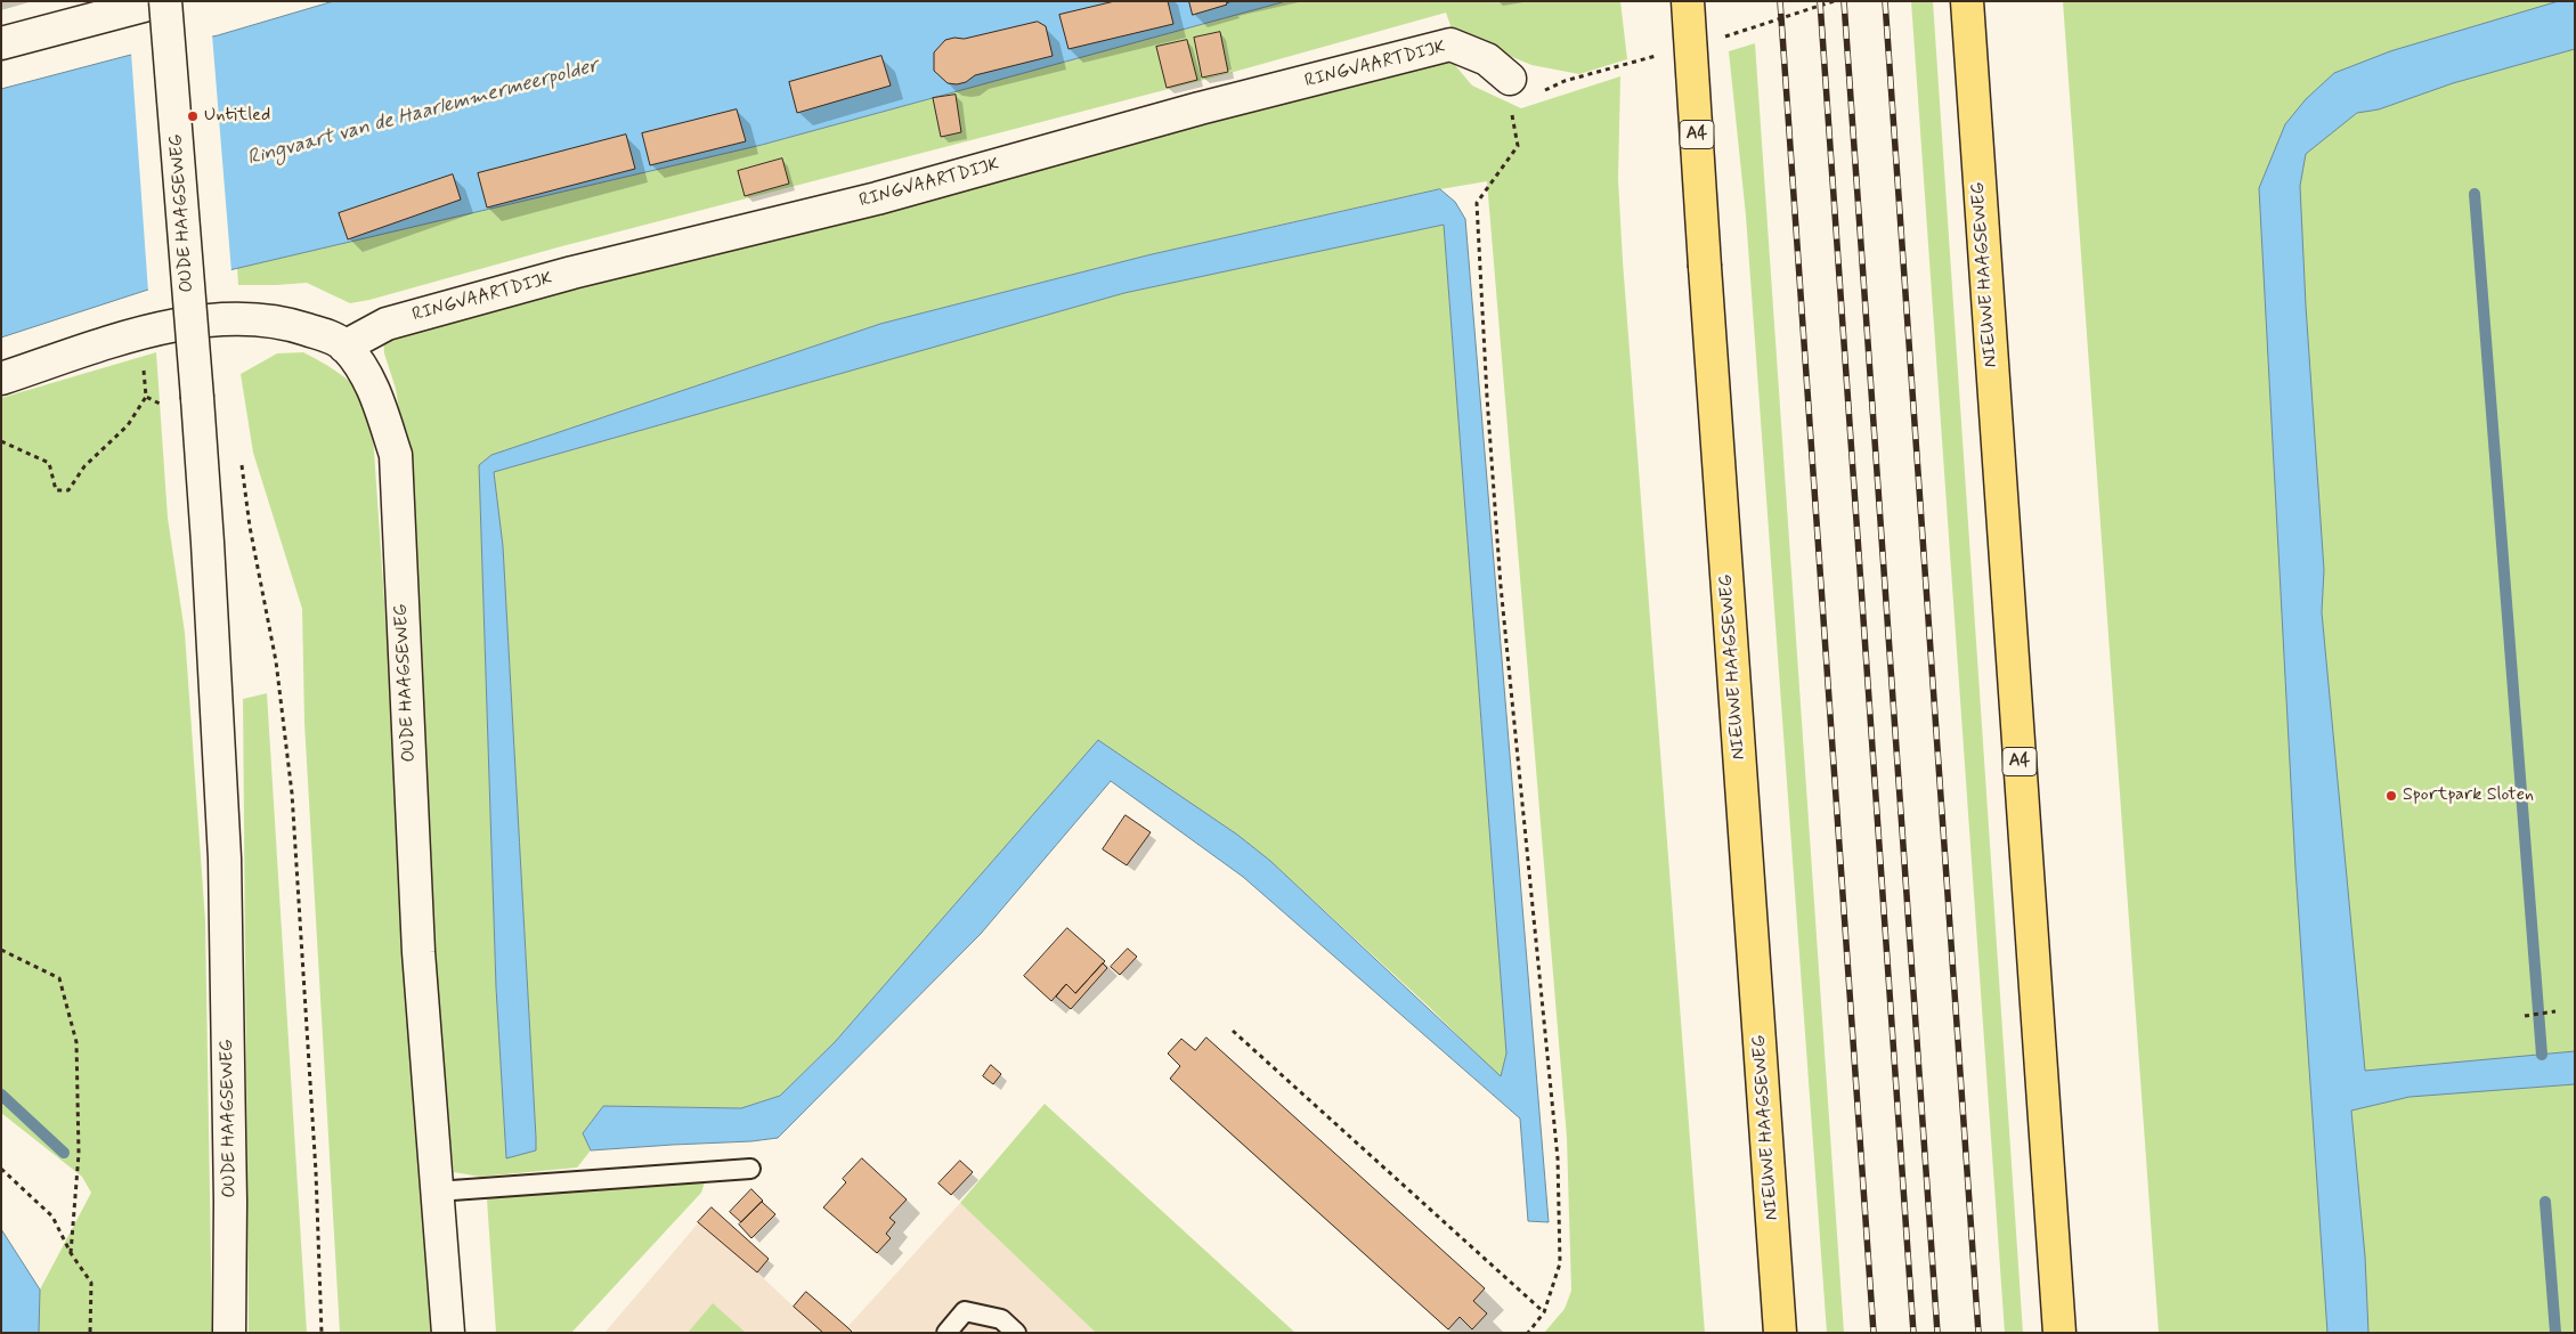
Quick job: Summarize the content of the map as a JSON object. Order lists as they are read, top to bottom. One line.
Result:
{"streets":{"highway":["A4","NIEUWE HAAGSEWEG"],"street":["RINGVAARTDIJK","OUDE HAAGSEWEG"]},"crossings":[["RINGVAARTDIJK","OUDE HAAGSEWEG"]],"water":["Ringvaart van de Haarlemmermeerpolder"],"places":["Untitled","Sportpark Sloten"]}
